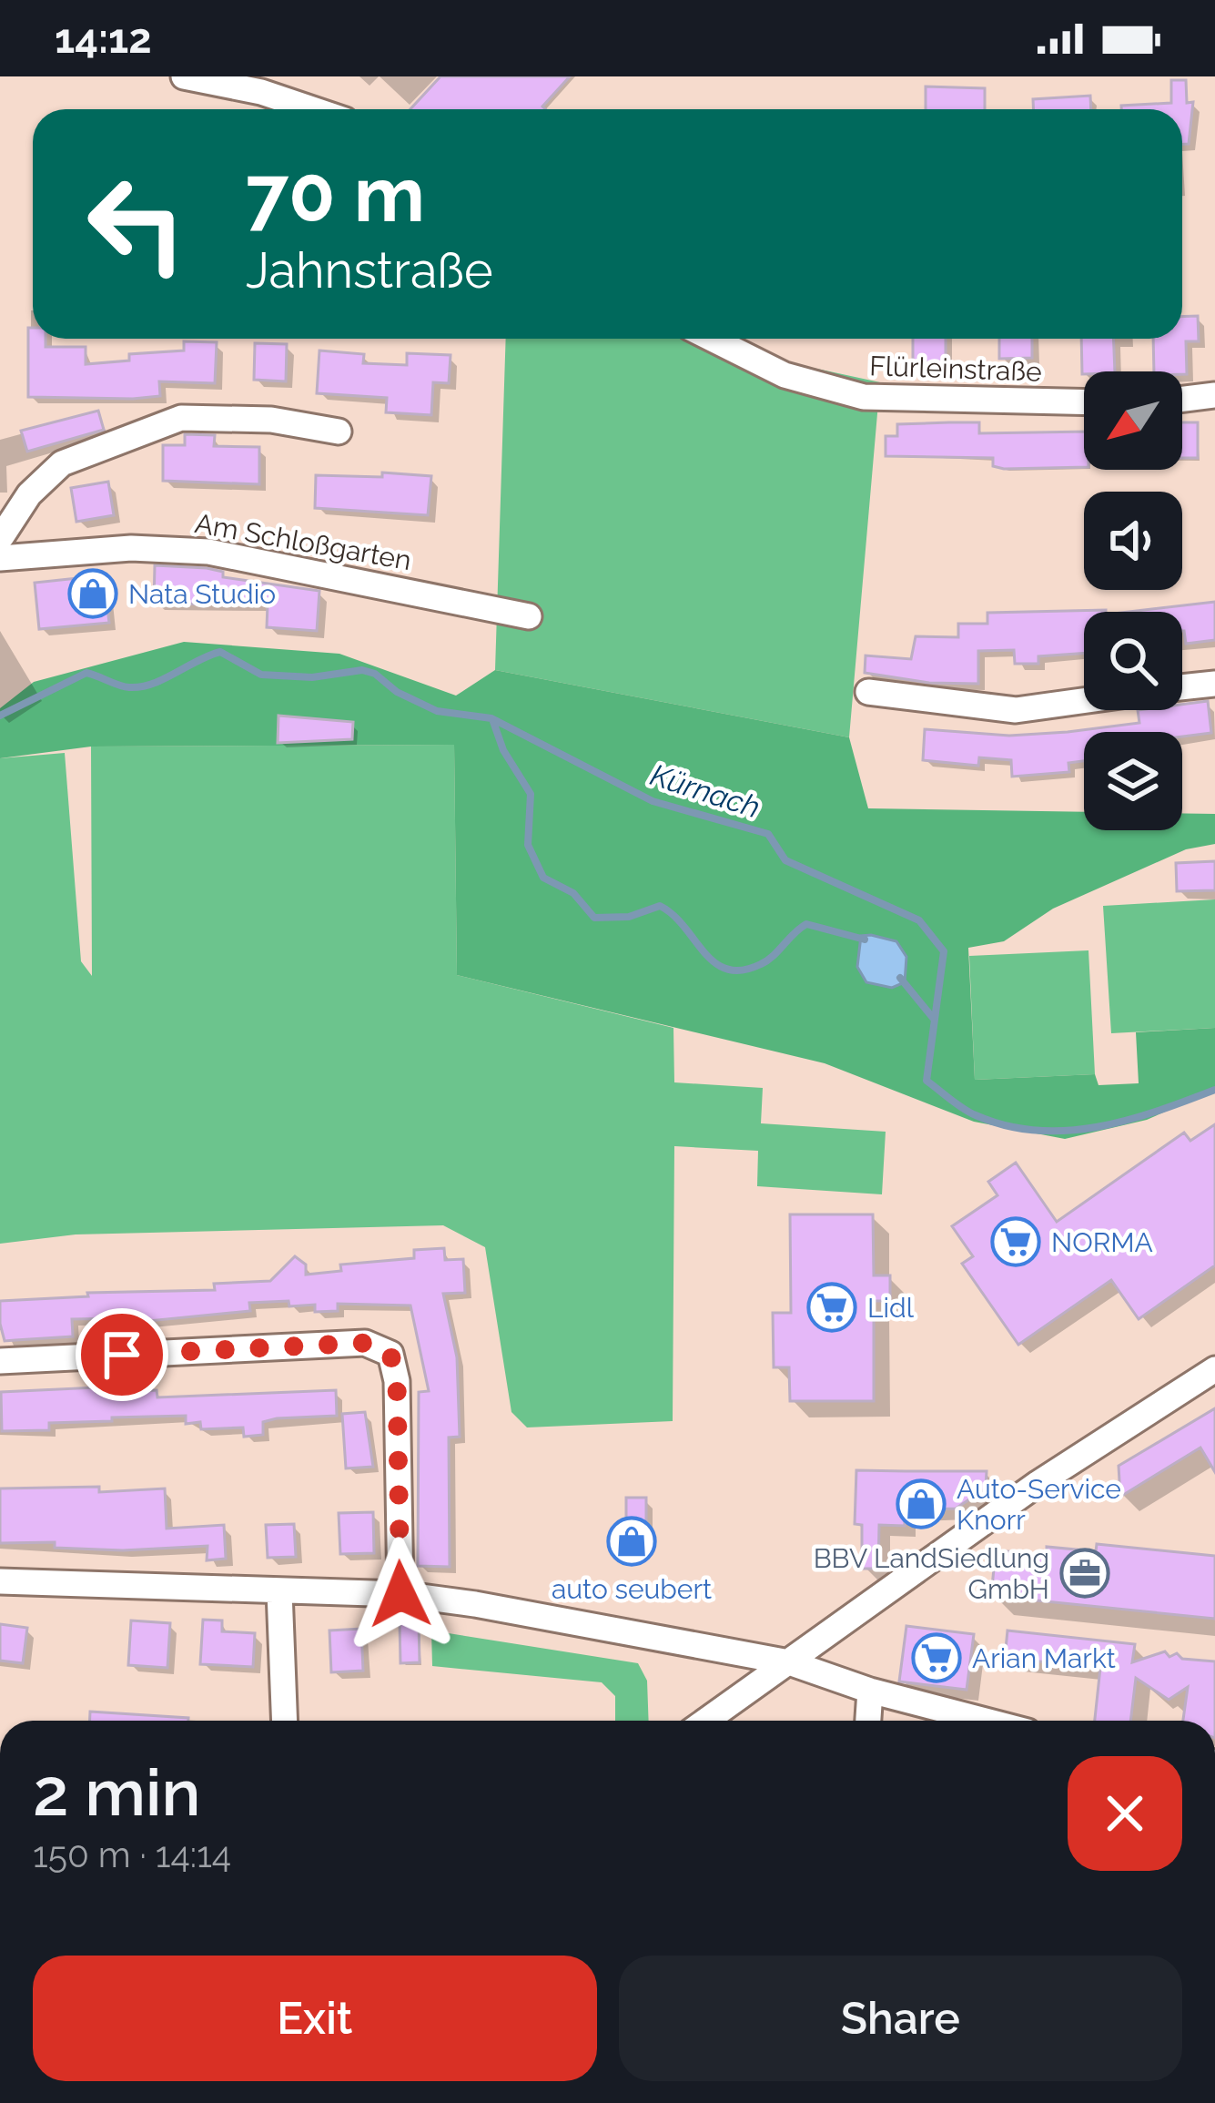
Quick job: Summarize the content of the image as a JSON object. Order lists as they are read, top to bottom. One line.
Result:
{"streets":{"street":["Flürleinstraße","Am Schloßgarten"]},"water":["Kürnach"],"places":{"shop":["Nata Studio","Auto-Service Knorr","auto seubert"],"supermarket":["NORMA","Lidl","Arian Markt"],"office":["BBV LandSiedlung GmbH"]},"north":"bottom left","page":{"status":"14:12","turn":["70 m","Jahnstraße"],"heading":["2 min","150 m · 14:14"],"buttons":["Exit","Share"]}}
